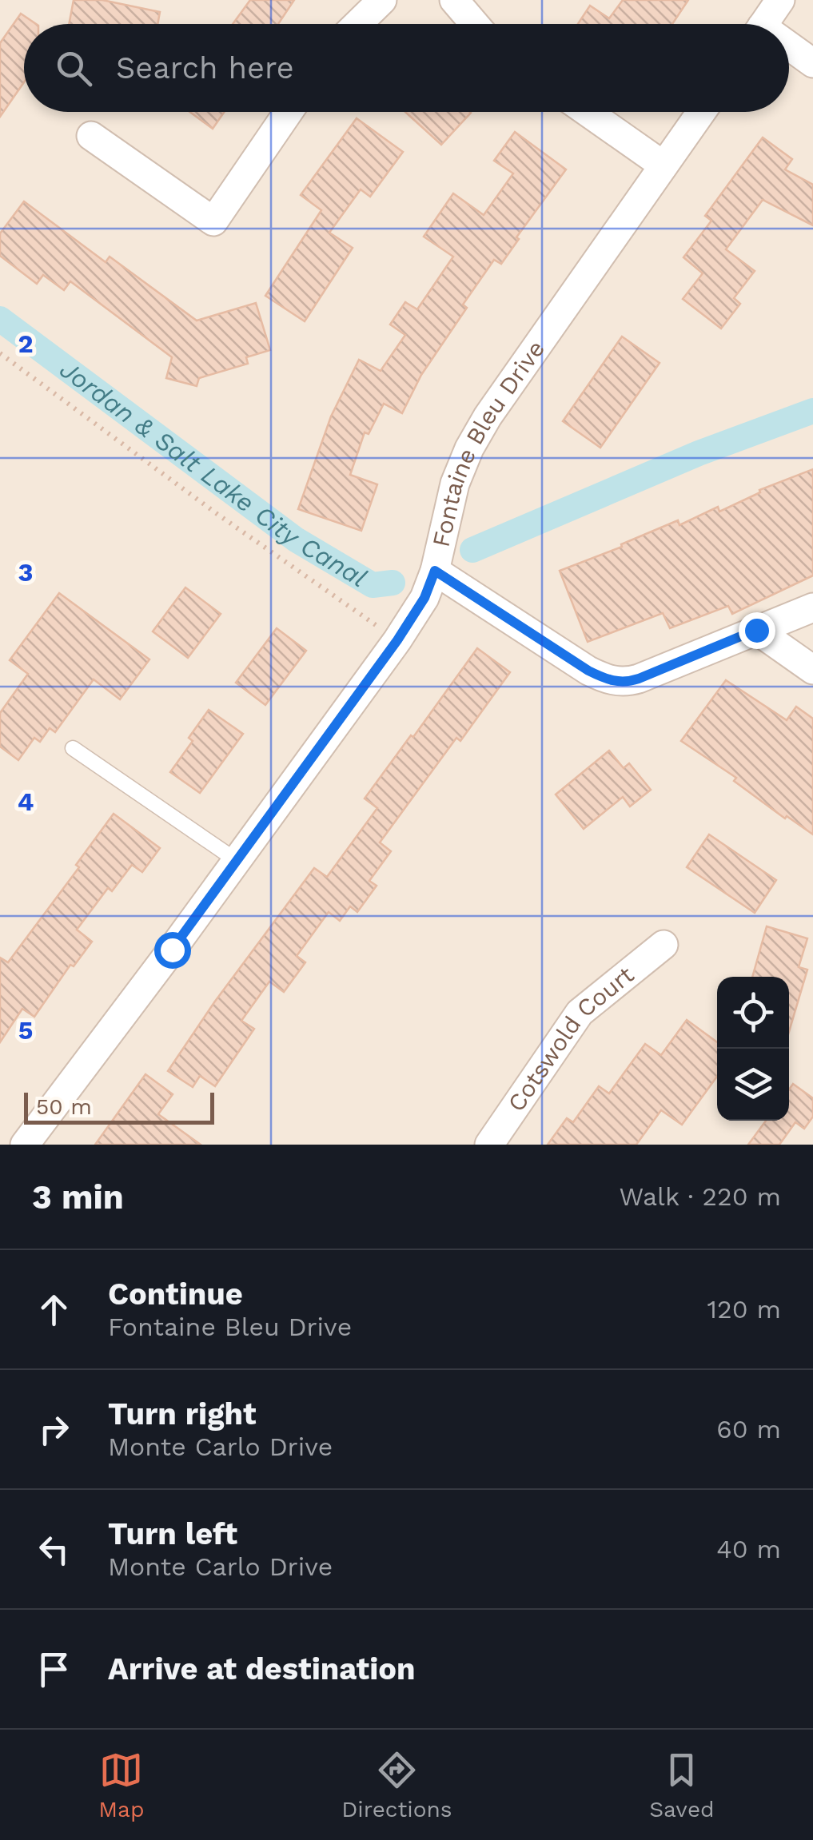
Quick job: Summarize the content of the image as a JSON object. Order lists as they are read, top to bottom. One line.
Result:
{"streets":{"street":["Fontaine Bleu Drive","Cotswold Court"]},"water":["Jordan & Salt Lake City Canal"],"scale_bar":"50 m","page":{"search":"Search here","scale":"50 m","heading":["3 min","Walk · 220 m"],"list":[["Continue","Fontaine Bleu Drive","120 m"],["Turn right","Monte Carlo Drive","60 m"],["Turn left","Monte Carlo Drive","40 m"],"Arrive at destination"],"nav":["Map","Directions","Saved"]},"grid":{"rows":["2","3","4","5"]}}
